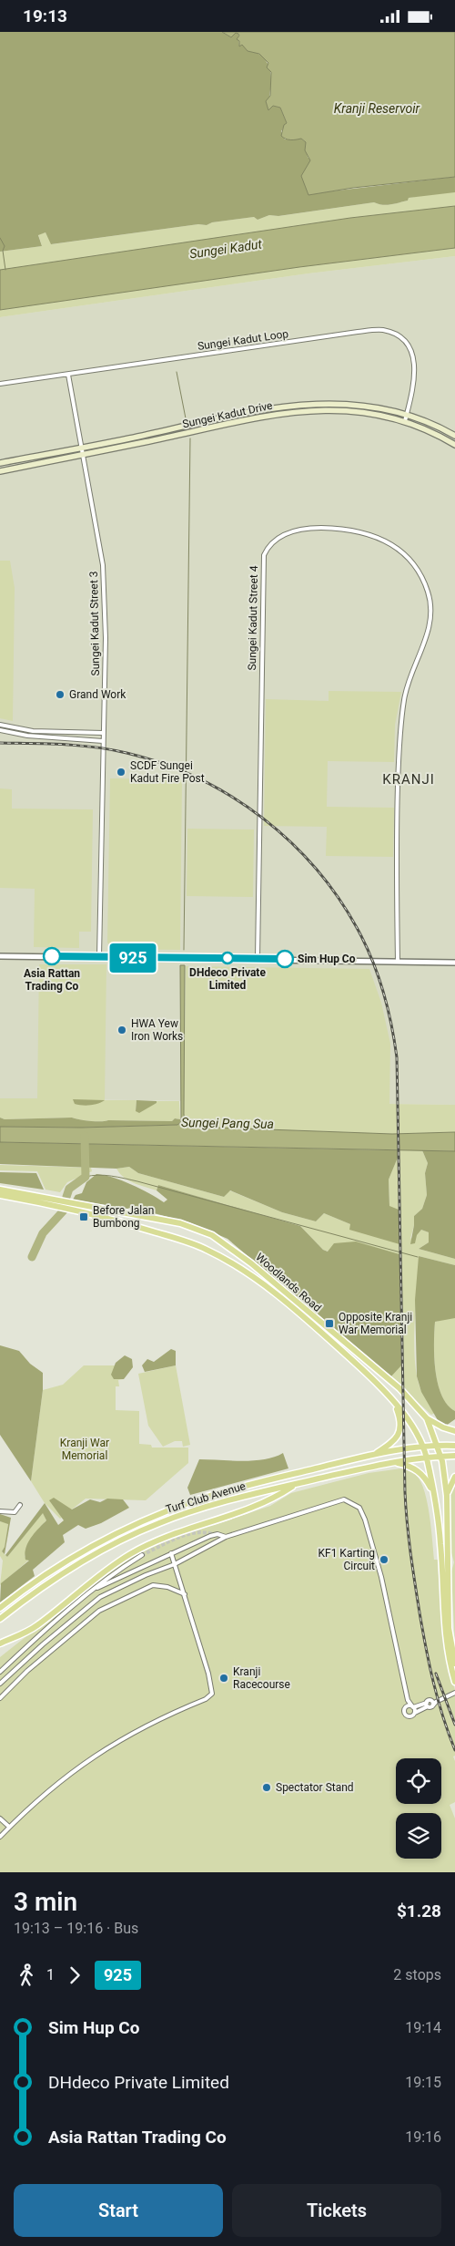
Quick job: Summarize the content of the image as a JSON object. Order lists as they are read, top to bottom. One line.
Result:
{"streets":{"main road":["Sungei Kadut Drive","Woodlands Road","Turf Club Avenue"],"street":["Sungei Kadut Loop","Sungei Kadut Street 4","Sungei Kadut Street 3"]},"crossings":[["Sungei Kadut Loop","Sungei Kadut Drive"],["Sungei Kadut Loop","Sungei Kadut Street 3"],["Sungei Kadut Drive","Sungei Kadut Street 3"],["Woodlands Road","Turf Club Avenue"]],"districts":["KRANJI"],"water":["Kranji Reservoir","Sungei Kadut","Sungei Pang Sua"],"parks":["Kranji War Memorial"],"places":{"other":["Grand Work","SCDF Sungei Kadut Fire Post","Asia Rattan Trading Co","DHdeco Private Limited","Sim Hup Co","HWA Yew Iron Works","KF1 Karting Circuit","Kranji Racecourse","Spectator Stand"],"transit":["Before Jalan Bumbong","Opposite Kranji War Memorial"]},"lines":["bus line 925"],"page":{"status":"19:13","on_map":"925","heading":["3 min","19:13 – 19:16 · Bus","$1.28"],"legs":["1","925","2 stops"],"list":[{"name":"Sim Hup Co","value":"19:14"},{"name":"DHdeco Private Limited","value":"19:15"},{"name":"Asia Rattan Trading Co","value":"19:16"}],"buttons":["Start","Tickets"]}}
